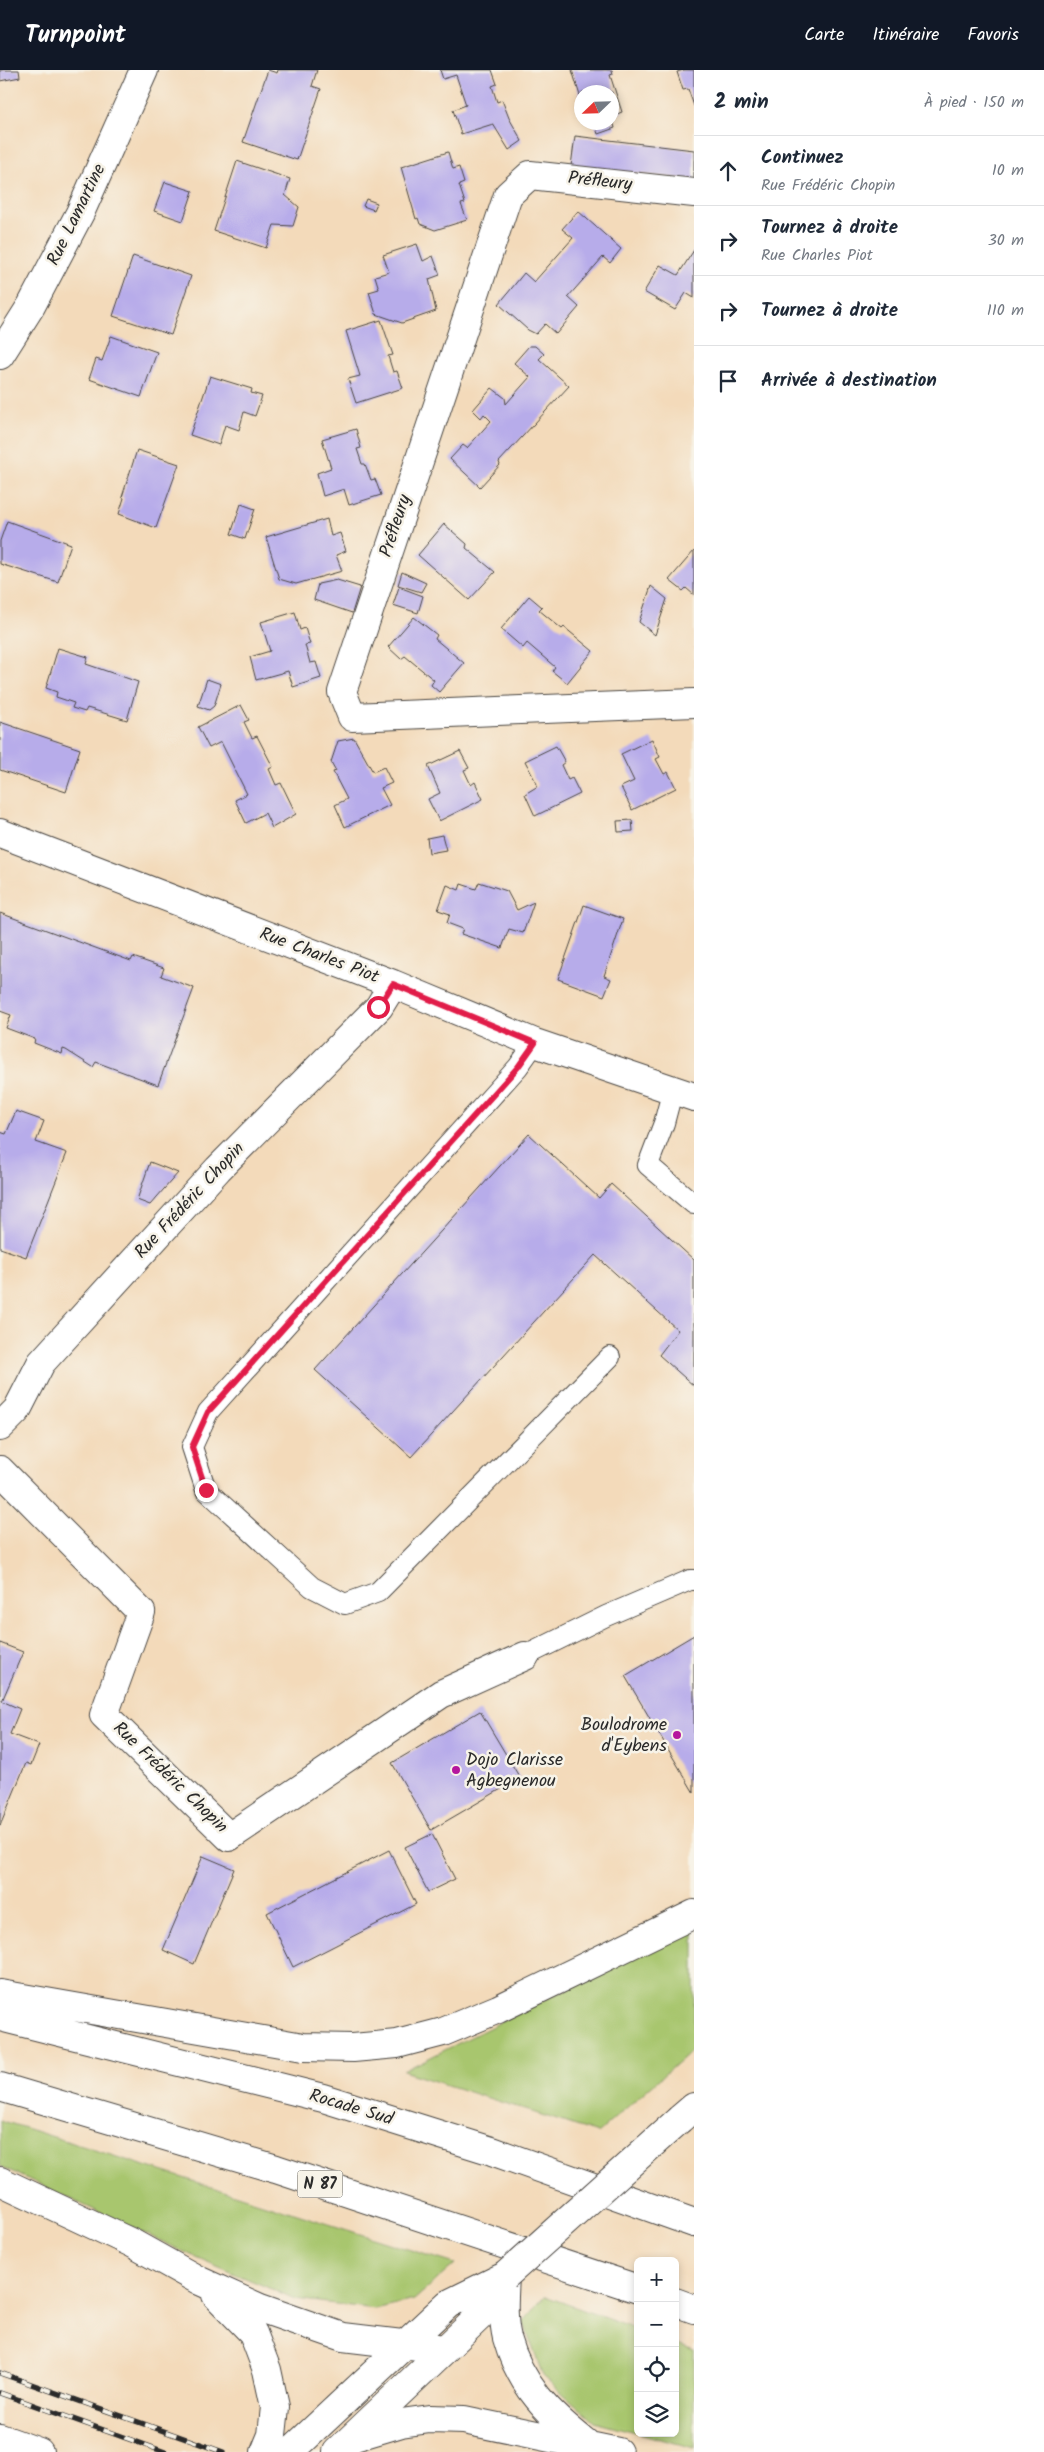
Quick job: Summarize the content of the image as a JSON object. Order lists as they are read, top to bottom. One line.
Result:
{"streets":{"main road":["Préfleury","Rue Lamartine","Rue Charles Piot","Rue Frédéric Chopin","Rocade Sud","N 87"]},"crossings":[["Rue Charles Piot","Rue Frédéric Chopin"]],"places":["Boulodrome d'Eybens","Dojo Clarisse Agbegnenou"],"north":"bottom left","page":{"header":"Turnpoint","nav":["Carte","Itinéraire","Favoris"],"heading":["2 min","À pied · 150 m"],"list":[["Continuez","Rue Frédéric Chopin","10 m"],["Tournez à droite","Rue Charles Piot","30 m"],["Tournez à droite","110 m"],"Arrivée à destination"],"map_buttons":["+","−"]}}
